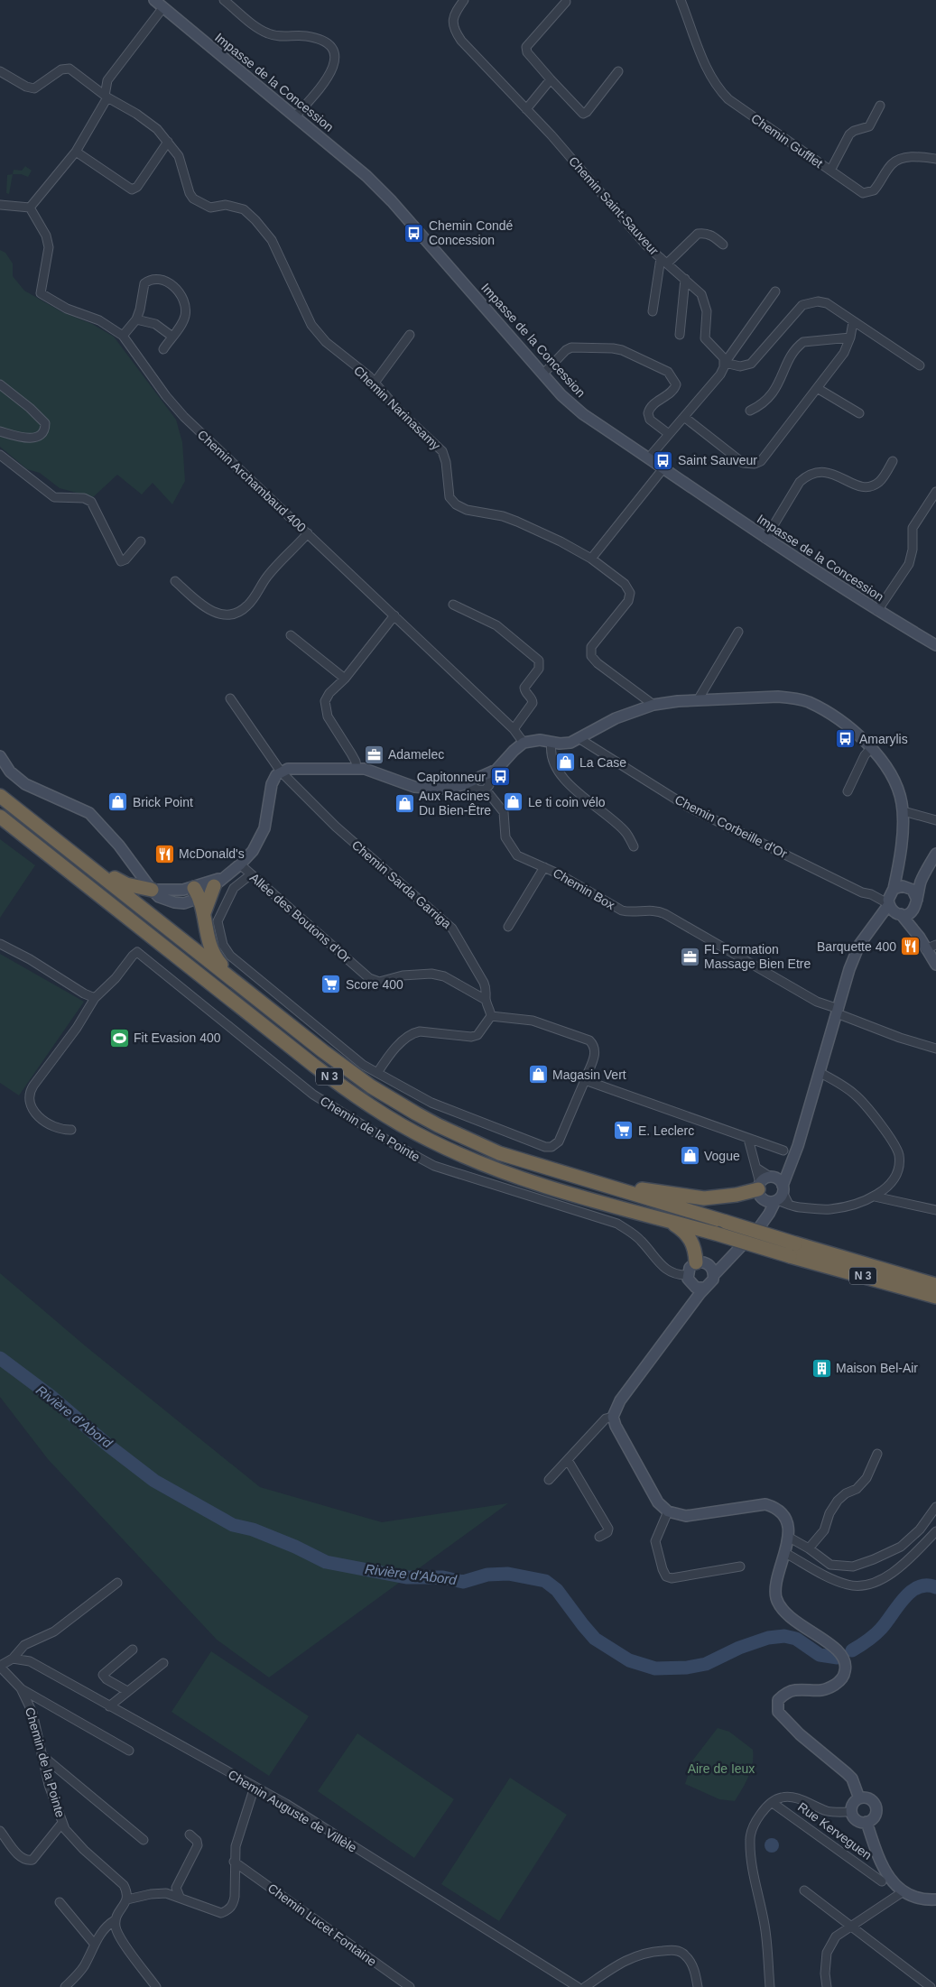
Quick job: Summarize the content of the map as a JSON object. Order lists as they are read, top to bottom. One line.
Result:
{"streets":{"highway":["N 3"],"street":["Impasse de la Concession","Chemin Gufflet","Chemin Saint-Sauveur","Chemin Narinasamy","Chemin Archambaud 400","Chemin Corbeille d'Or","Chemin Sarda Garriga","Chemin Box","Allée des Boutons d'Or","Chemin de la Pointe","Chemin Auguste de Villèle","Rue Kerveguen","Chemin Lucet Fontaine"]},"crossings":[["Chemin Sarda Garriga","Allée des Boutons d'Or"]],"water":["Rivière d'Abord"],"parks":["Aire de Ieux"],"places":{"bus stop":["Chemin Condé Concession","Saint Sauveur","Amarylis","Capitonneur"],"office":["Adamelec","FL Formation Massage Bien Etre"],"shop":["La Case","Brick Point","Le ti coin vélo","Aux Racines Du Bien-Être","Magasin Vert","Vogue"],"restaurant":["McDonald's","Barquette 400"],"supermarket":["Score 400","E. Leclerc"],"sports":["Fit Evasion 400"],"building":["Maison Bel-Air"]}}
